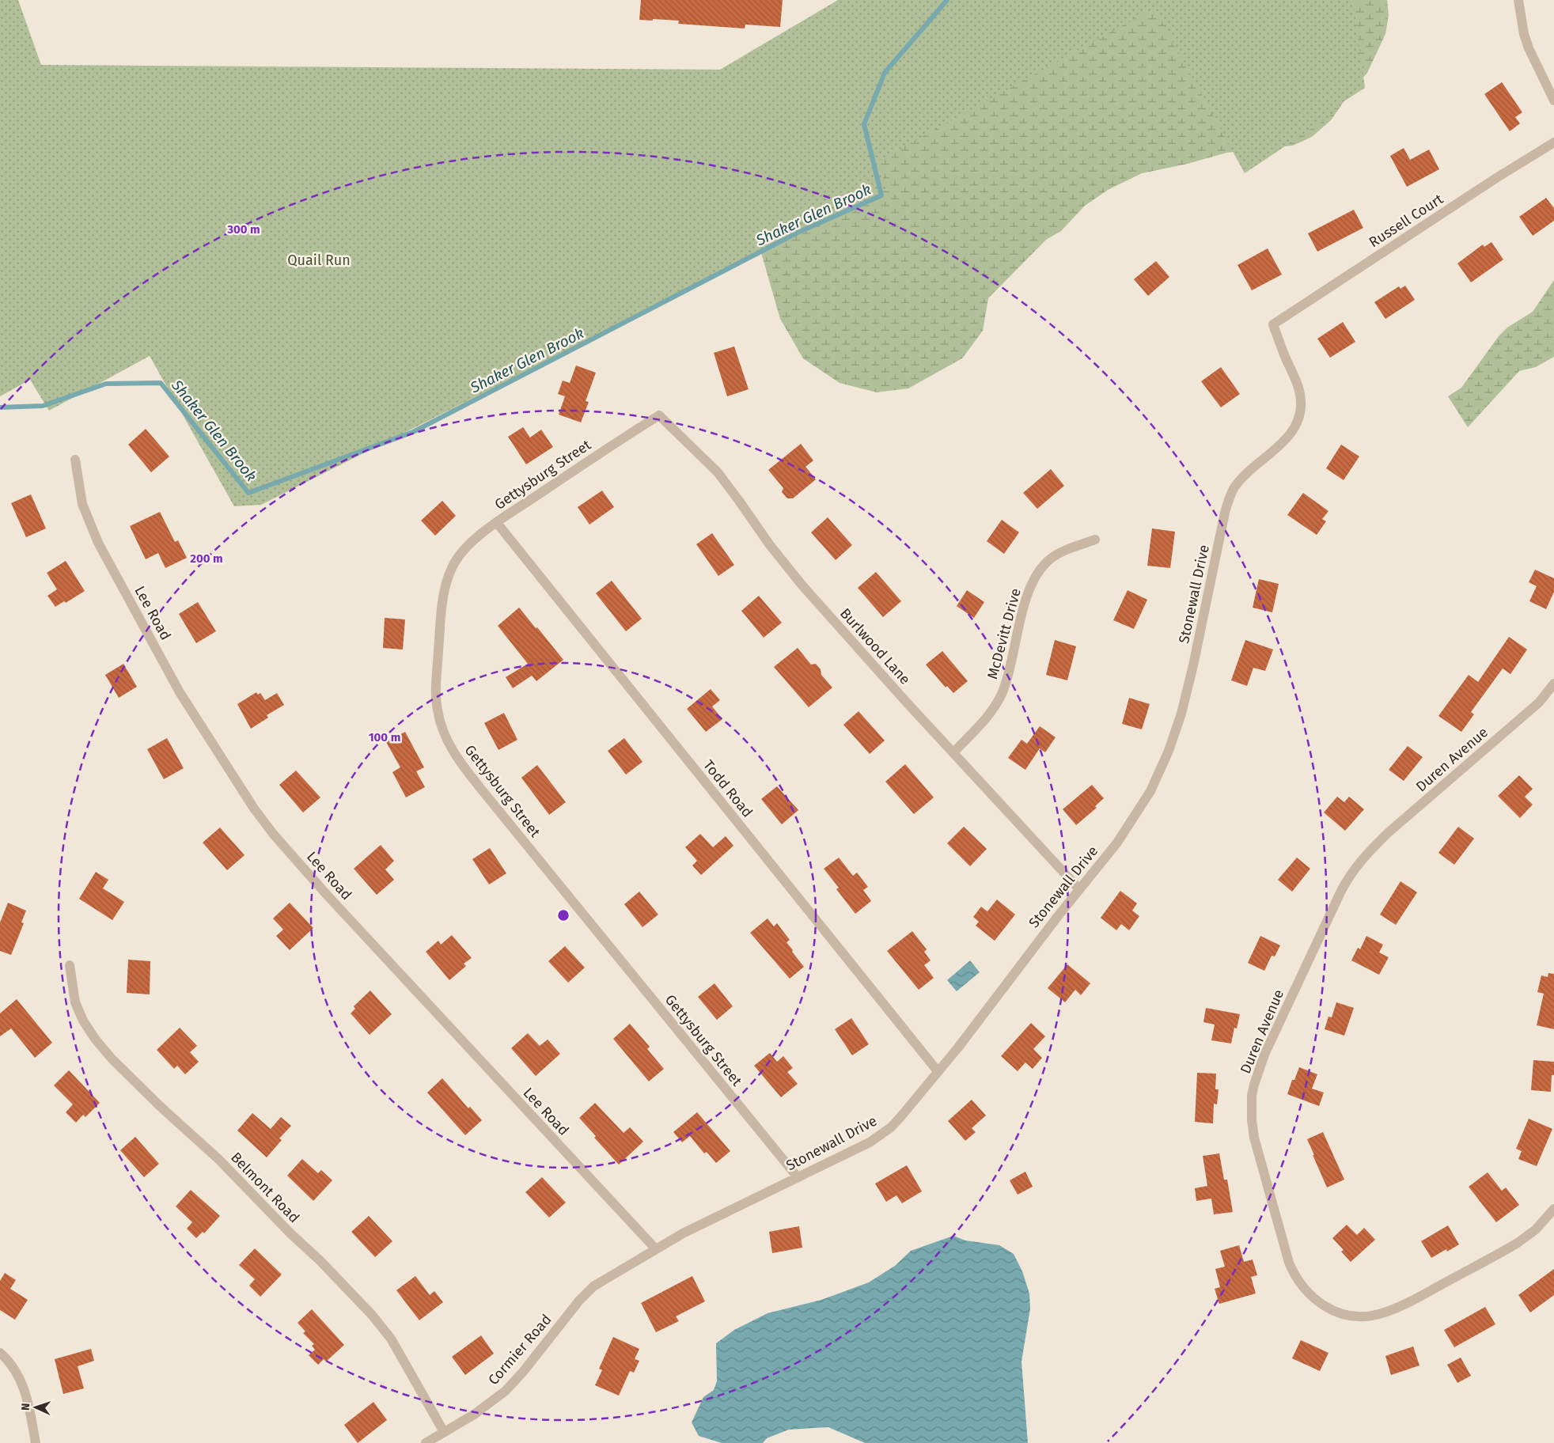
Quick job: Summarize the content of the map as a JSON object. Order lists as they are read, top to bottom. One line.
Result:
{"streets":{"street":["Russell Court","Gettysburg Street","Stonewall Drive","Lee Road","McDevitt Drive","Burlwood Lane","Duren Avenue","Todd Road","Belmont Road","Cormier Road"]},"crossings":[["Russell Court","Stonewall Drive"],["Gettysburg Street","Stonewall Drive"],["Gettysburg Street","Burlwood Lane"],["Gettysburg Street","Todd Road"],["Stonewall Drive","Lee Road"],["Stonewall Drive","Burlwood Lane"],["Stonewall Drive","Todd Road"],["Stonewall Drive","Cormier Road"],["McDevitt Drive","Burlwood Lane"],["Belmont Road","Cormier Road"]],"water":["Shaker Glen Brook"],"parks":["Quail Run"],"north":"left","rings":["300 m","200 m","100 m"]}
